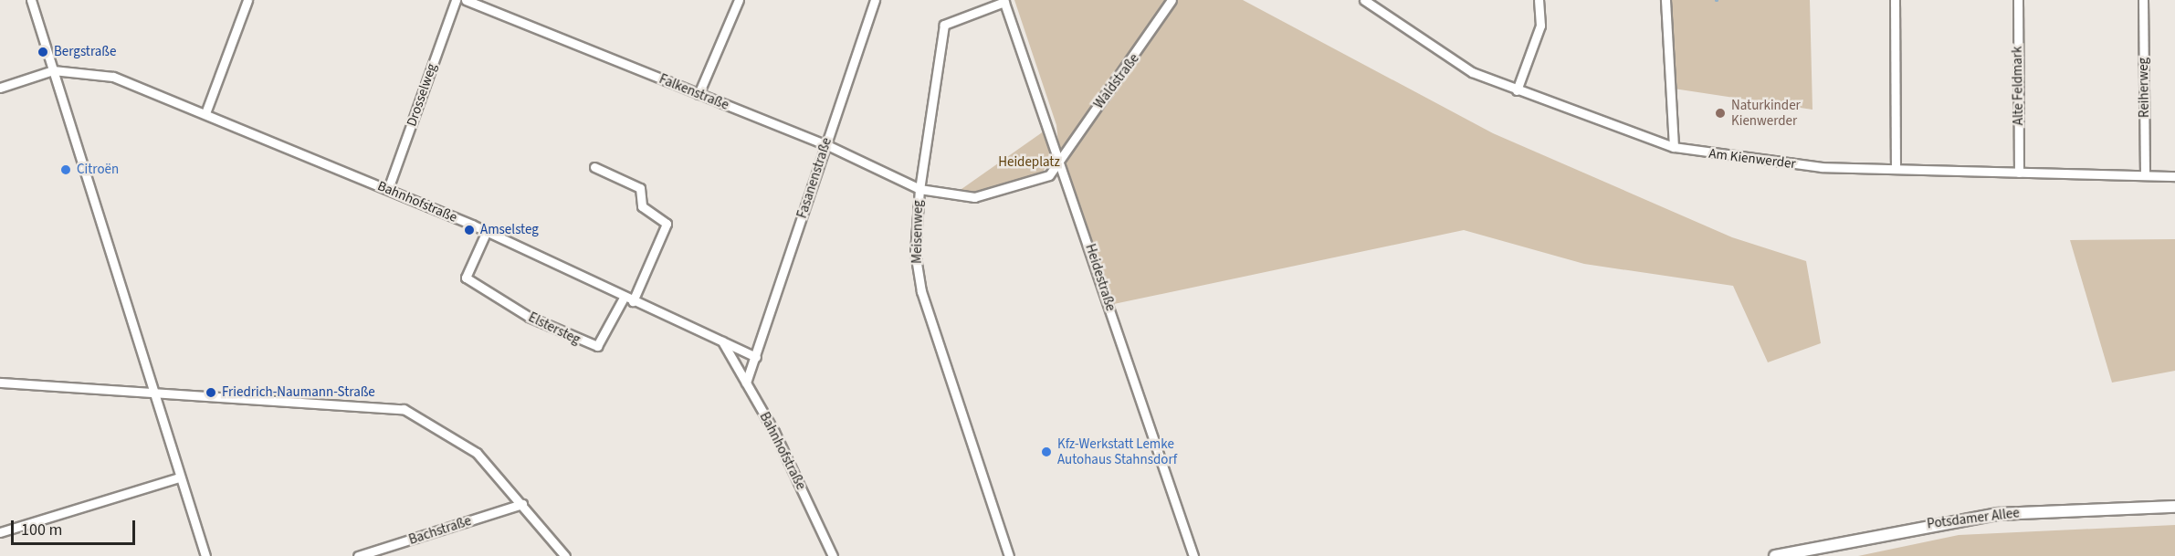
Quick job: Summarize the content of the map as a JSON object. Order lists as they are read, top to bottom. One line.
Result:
{"streets":{"street":["Waldstraße","Alte Feldmark","Reiherweg","Falkenstraße","Drosselweg","Am Kienwerder","Fasanenstraße","Bahnhofstraße","Meisenweg","Heidestraße","Elstersteg","Potsdamer Allee","Bachstraße"]},"crossings":[["Waldstraße","Heidestraße"],["Alte Feldmark","Am Kienwerder"],["Reiherweg","Am Kienwerder"],["Falkenstraße","Fasanenstraße"],["Falkenstraße","Meisenweg"],["Drosselweg","Bahnhofstraße"],["Fasanenstraße","Bahnhofstraße"],["Bahnhofstraße","Elstersteg"],["Meisenweg","Heidestraße"]],"parks":["Heideplatz"],"places":["Bergstraße","Naturkinder Kienwerder","Citroën","Amselsteg","Friedrich-Naumann-Straße","Kfz-Werkstatt Lemke Autohaus Stahnsdorf"],"scale_bar":"100 m"}
